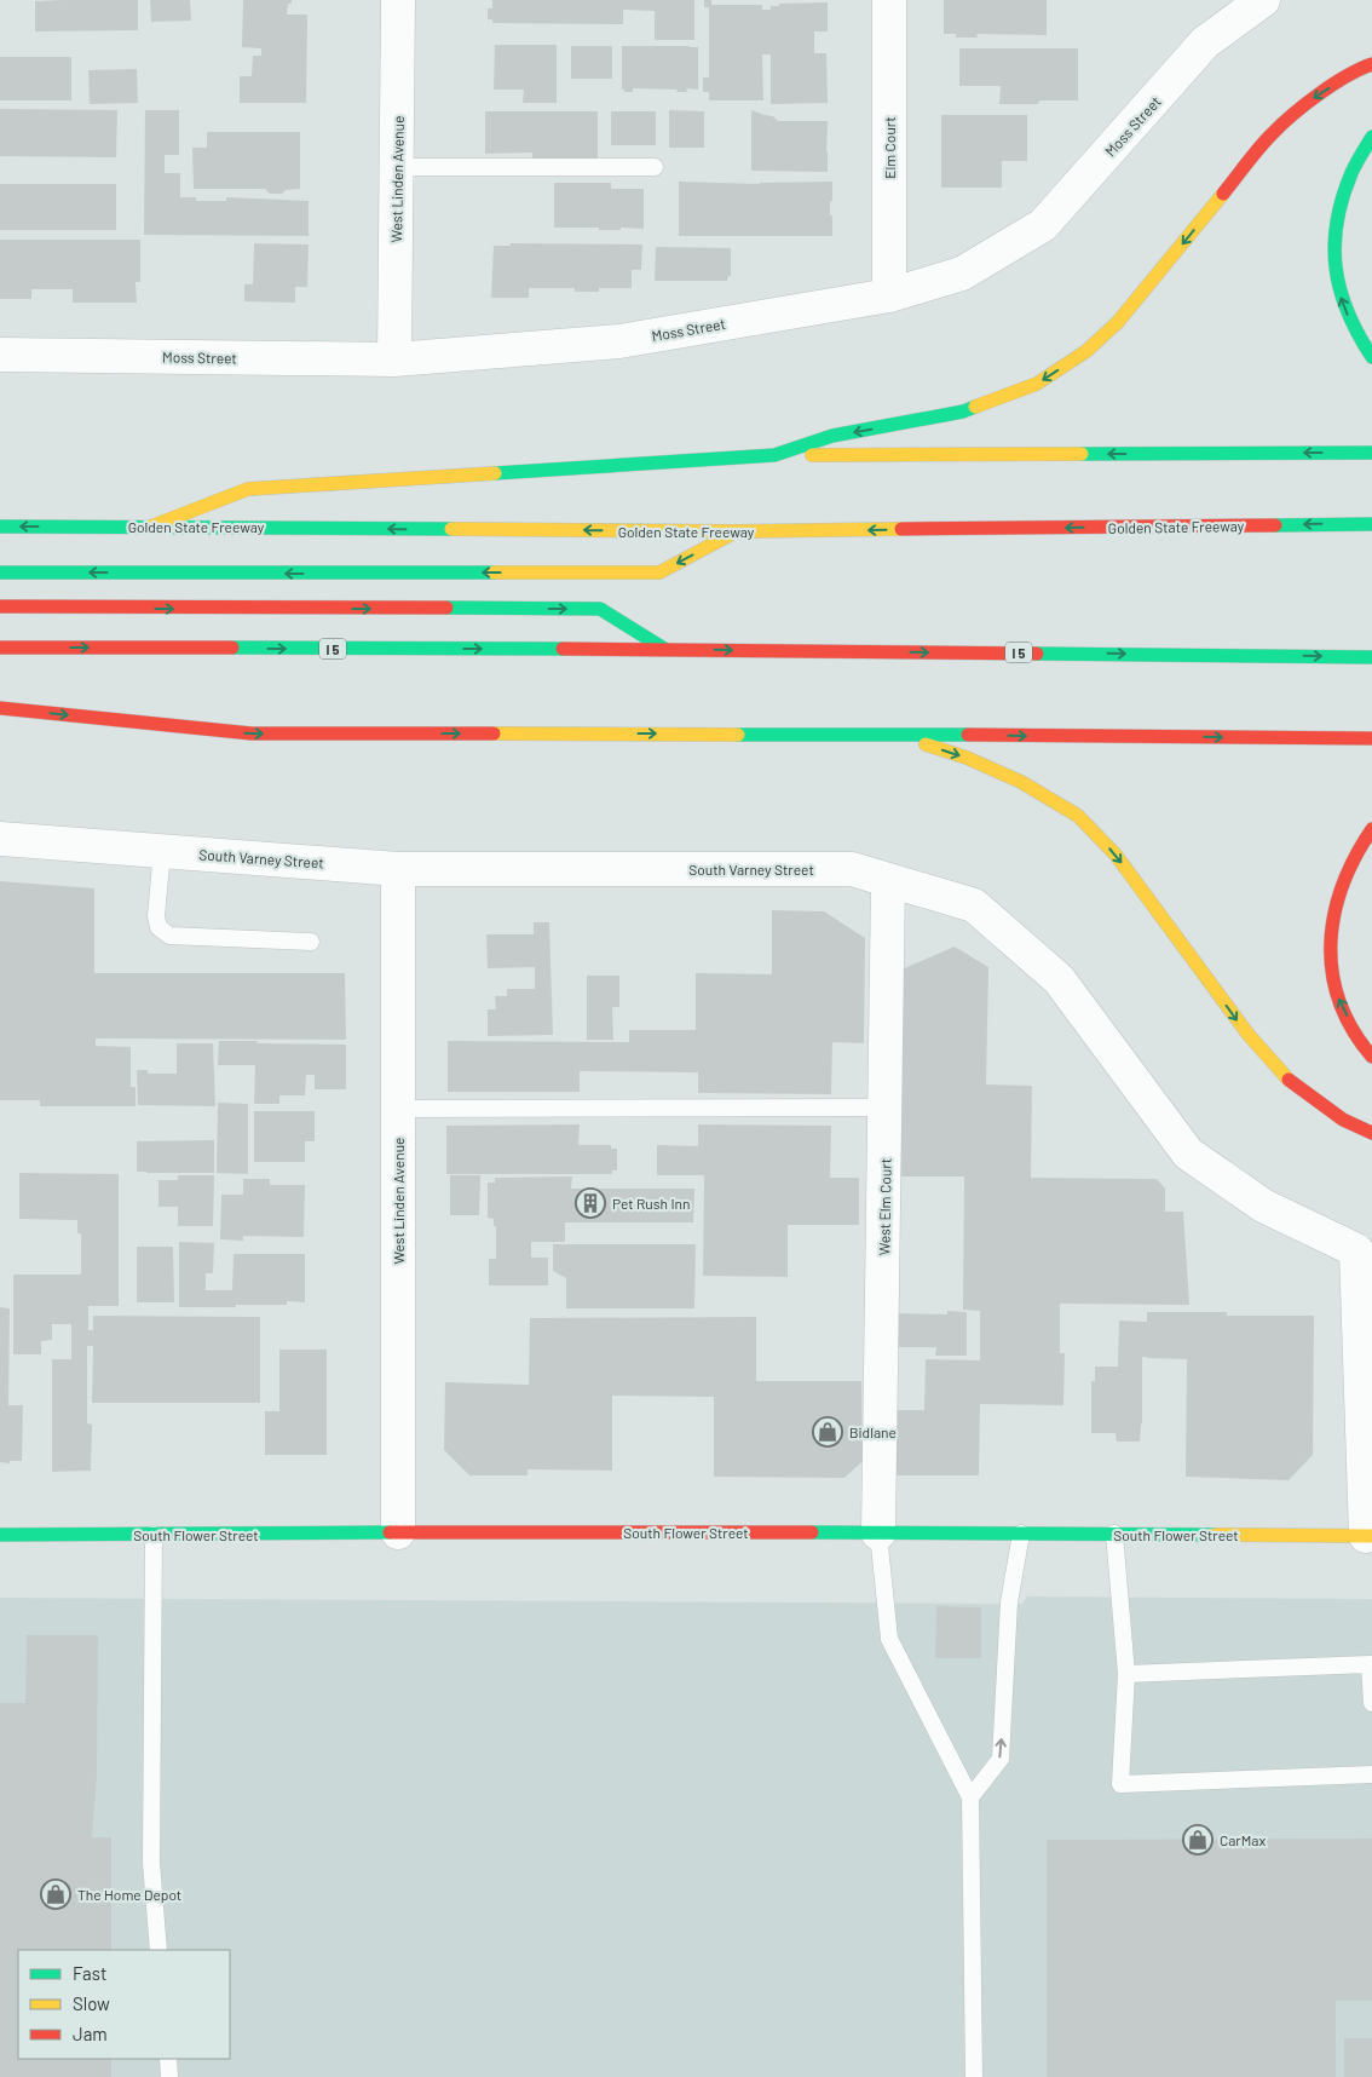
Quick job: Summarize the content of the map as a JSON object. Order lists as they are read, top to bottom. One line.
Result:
{"streets":{"main road":["Golden State Freeway","I 5","South Flower Street"],"street":["Moss Street","Elm Court","West Linden Avenue","South Varney Street","West Elm Court"]},"crossings":[["Moss Street","Elm Court"],["Moss Street","West Linden Avenue"],["West Linden Avenue","South Varney Street"],["West Linden Avenue","South Flower Street"],["South Varney Street","West Elm Court"],["South Varney Street","South Flower Street"],["West Elm Court","South Flower Street"]],"places":{"building":["Pet Rush Inn"],"shop":["Bidlane","CarMax","The Home Depot"]},"legend":["Fast","Slow","Jam"]}
